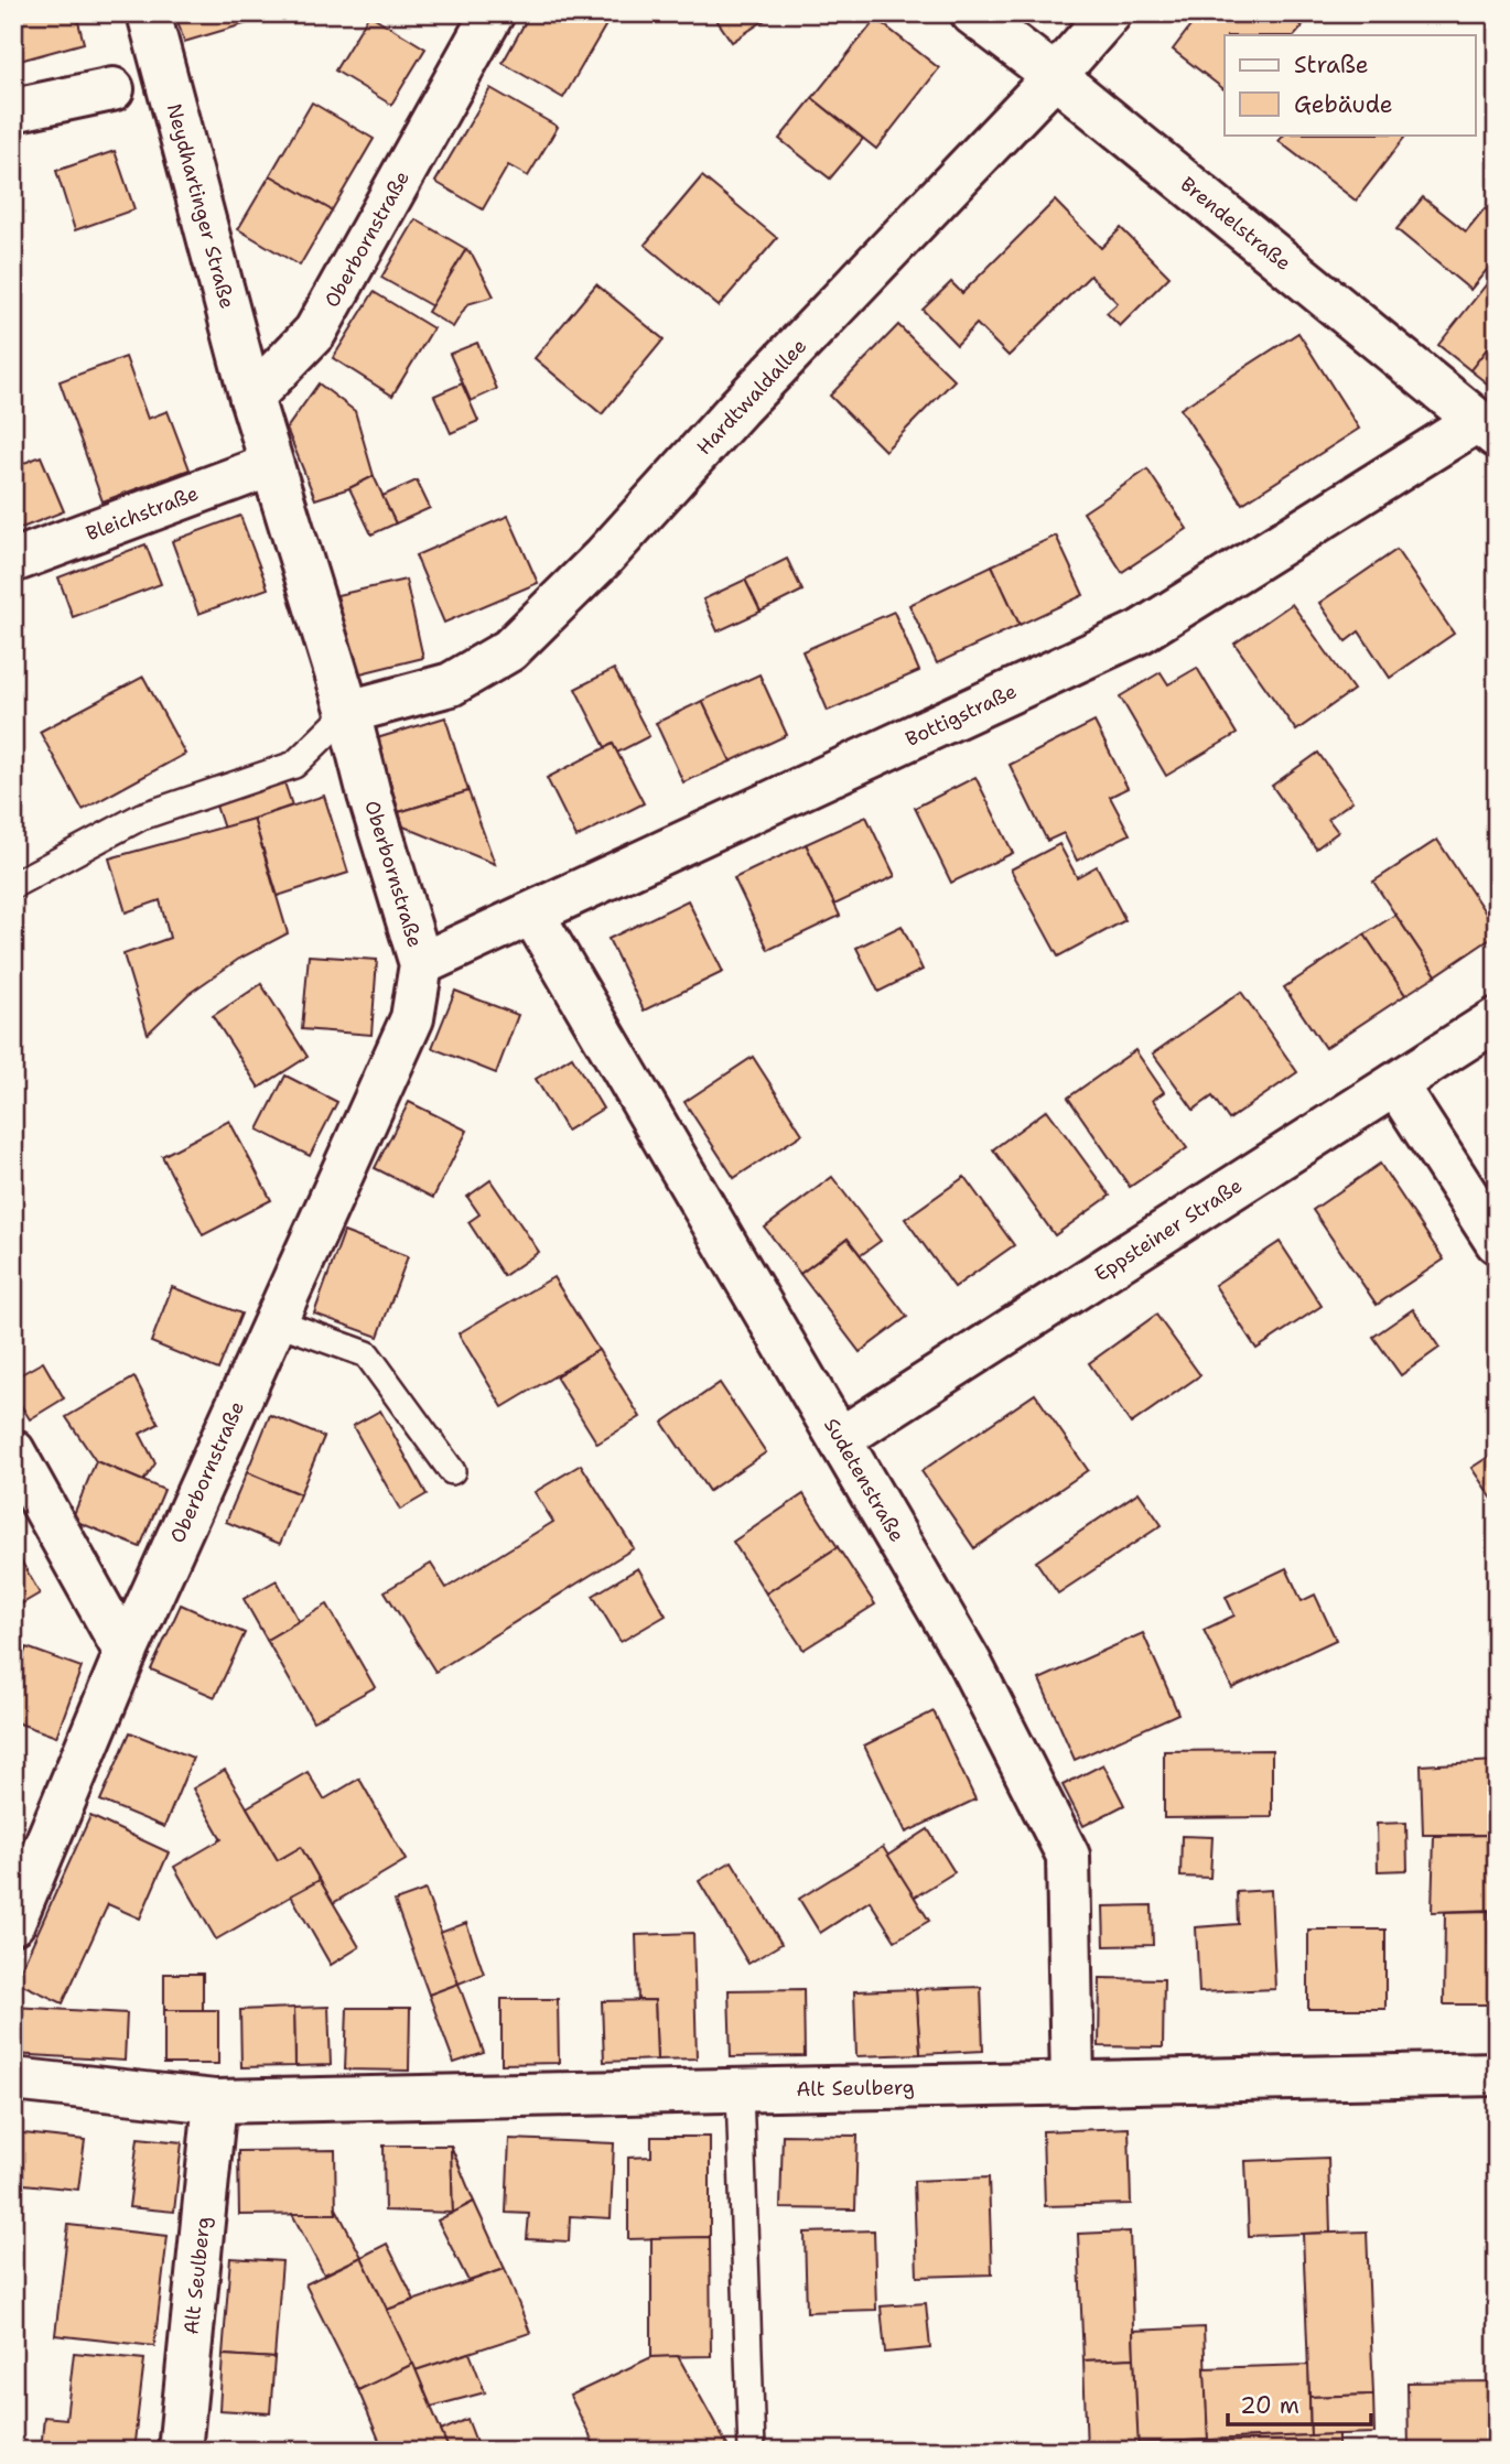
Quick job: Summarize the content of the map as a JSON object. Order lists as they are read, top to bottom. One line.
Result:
{"streets":{"street":["Neydhartinger Straße","Brendelstraße","Oberbornstraße","Hardtwaldallee","Bleichstraße","Bottigstraße","Eppsteiner Straße","Sudetenstraße","Alt Seulberg"]},"crossings":[["Neydhartinger Straße","Oberbornstraße"],["Brendelstraße","Hardtwaldallee"],["Brendelstraße","Bottigstraße"],["Oberbornstraße","Hardtwaldallee"],["Oberbornstraße","Bleichstraße"],["Oberbornstraße","Bottigstraße"],["Bottigstraße","Sudetenstraße"],["Eppsteiner Straße","Sudetenstraße"],["Sudetenstraße","Alt Seulberg"]],"legend":["Straße","Gebäude"],"scale_bar":"20 m"}
